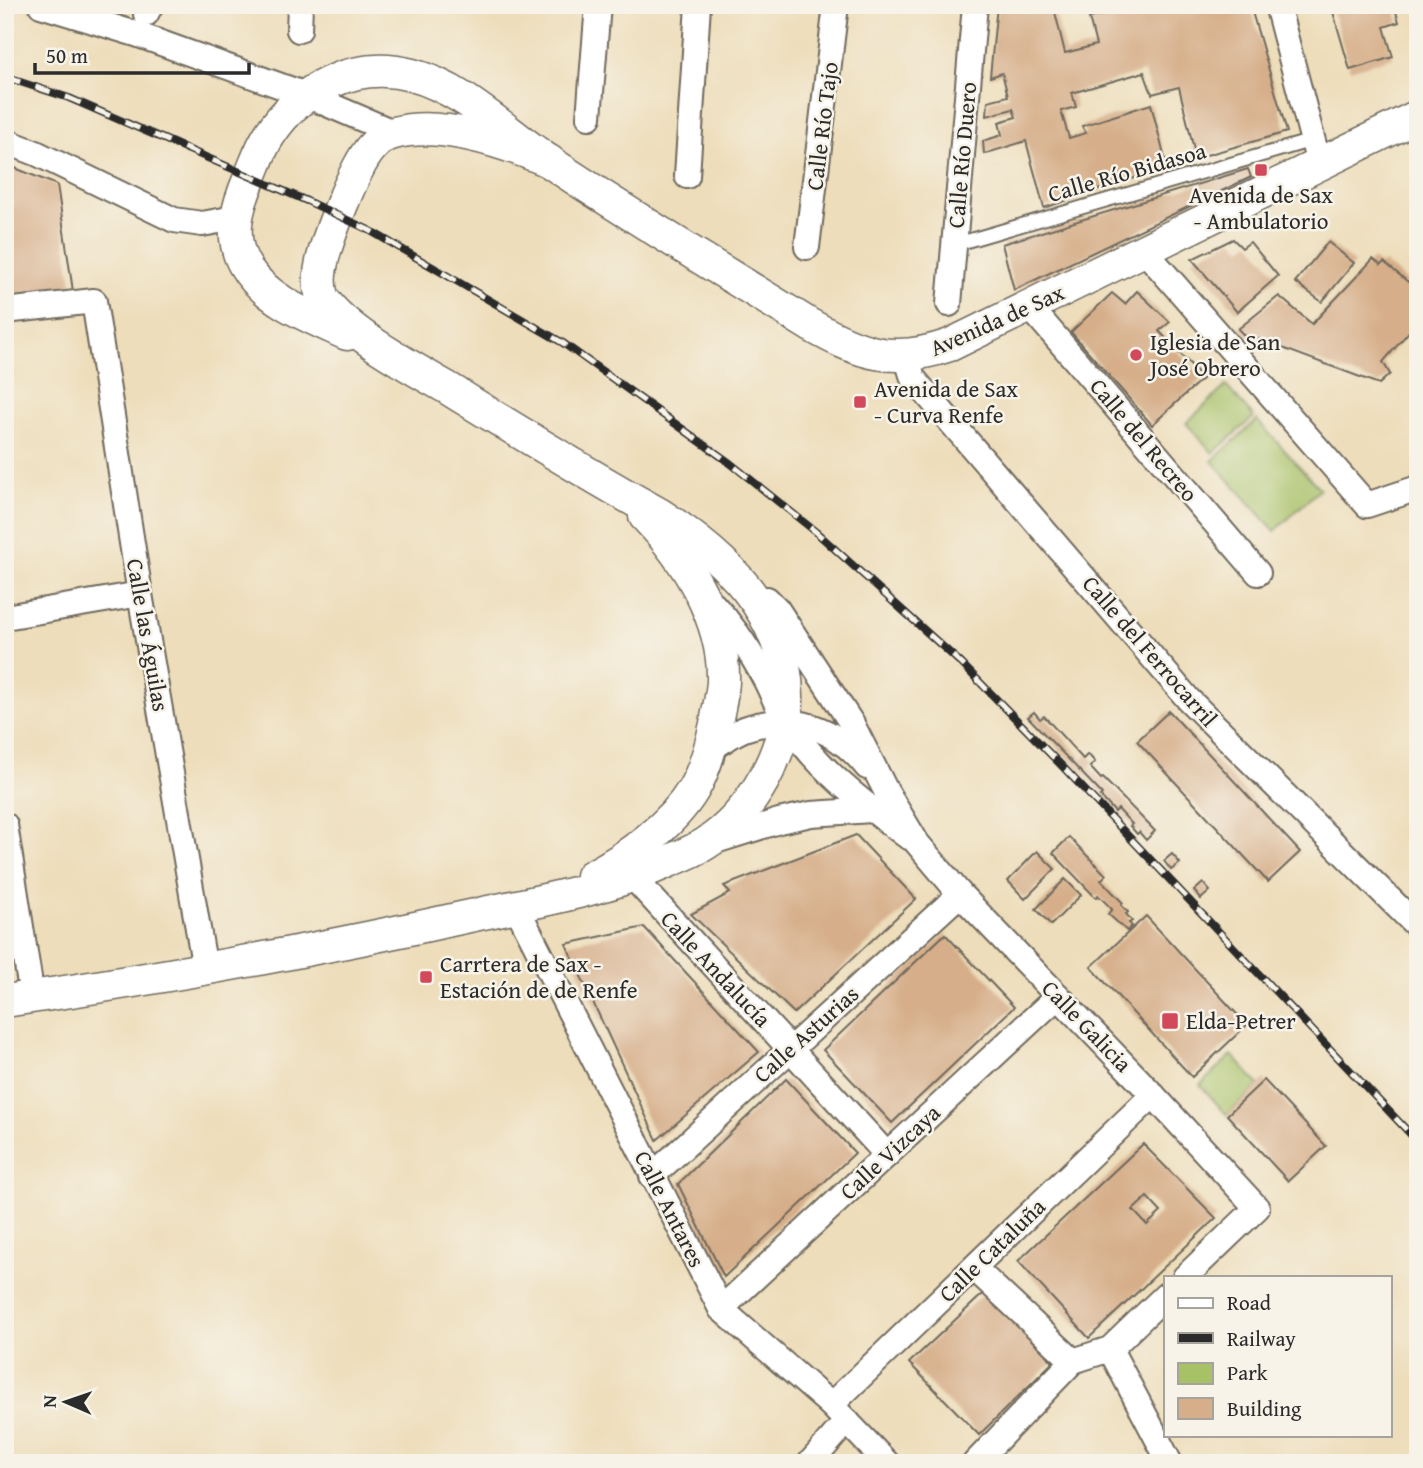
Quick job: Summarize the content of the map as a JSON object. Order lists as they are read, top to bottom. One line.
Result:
{"streets":{"street":["Calle Río Tajo","Calle Río Duero","Avenida de Sax","Calle del Recreo","Calle las Águilas","Calle del Ferrocarril","Calle Andalucía","Calle Galicia","Calle Asturias","Calle Vizcaya","Calle Antares","Calle Cataluña"],"lane":["Calle Río Bidasoa"]},"crossings":[["Calle Río Duero","Calle Río Bidasoa"],["Calle Río Bidasoa","Avenida de Sax"],["Avenida de Sax","Calle del Recreo"],["Avenida de Sax","Calle del Ferrocarril"],["Calle Andalucía","Calle Asturias"],["Calle Andalucía","Calle Vizcaya"],["Calle Galicia","Calle Asturias"],["Calle Galicia","Calle Vizcaya"],["Calle Galicia","Calle Cataluña"],["Calle Asturias","Calle Antares"],["Calle Vizcaya","Calle Antares"],["Calle Antares","Calle Cataluña"]],"places":{"transit":["Avenida de Sax - Ambulatorio","Avenida de Sax - Curva Renfe","Carrtera de Sax - Estación de de Renfe","Elda-Petrer"],"other":["Iglesia de San José Obrero"]},"legend":["Road","Railway","Park","Building"],"scale_bar":"50 m","north":"left"}
